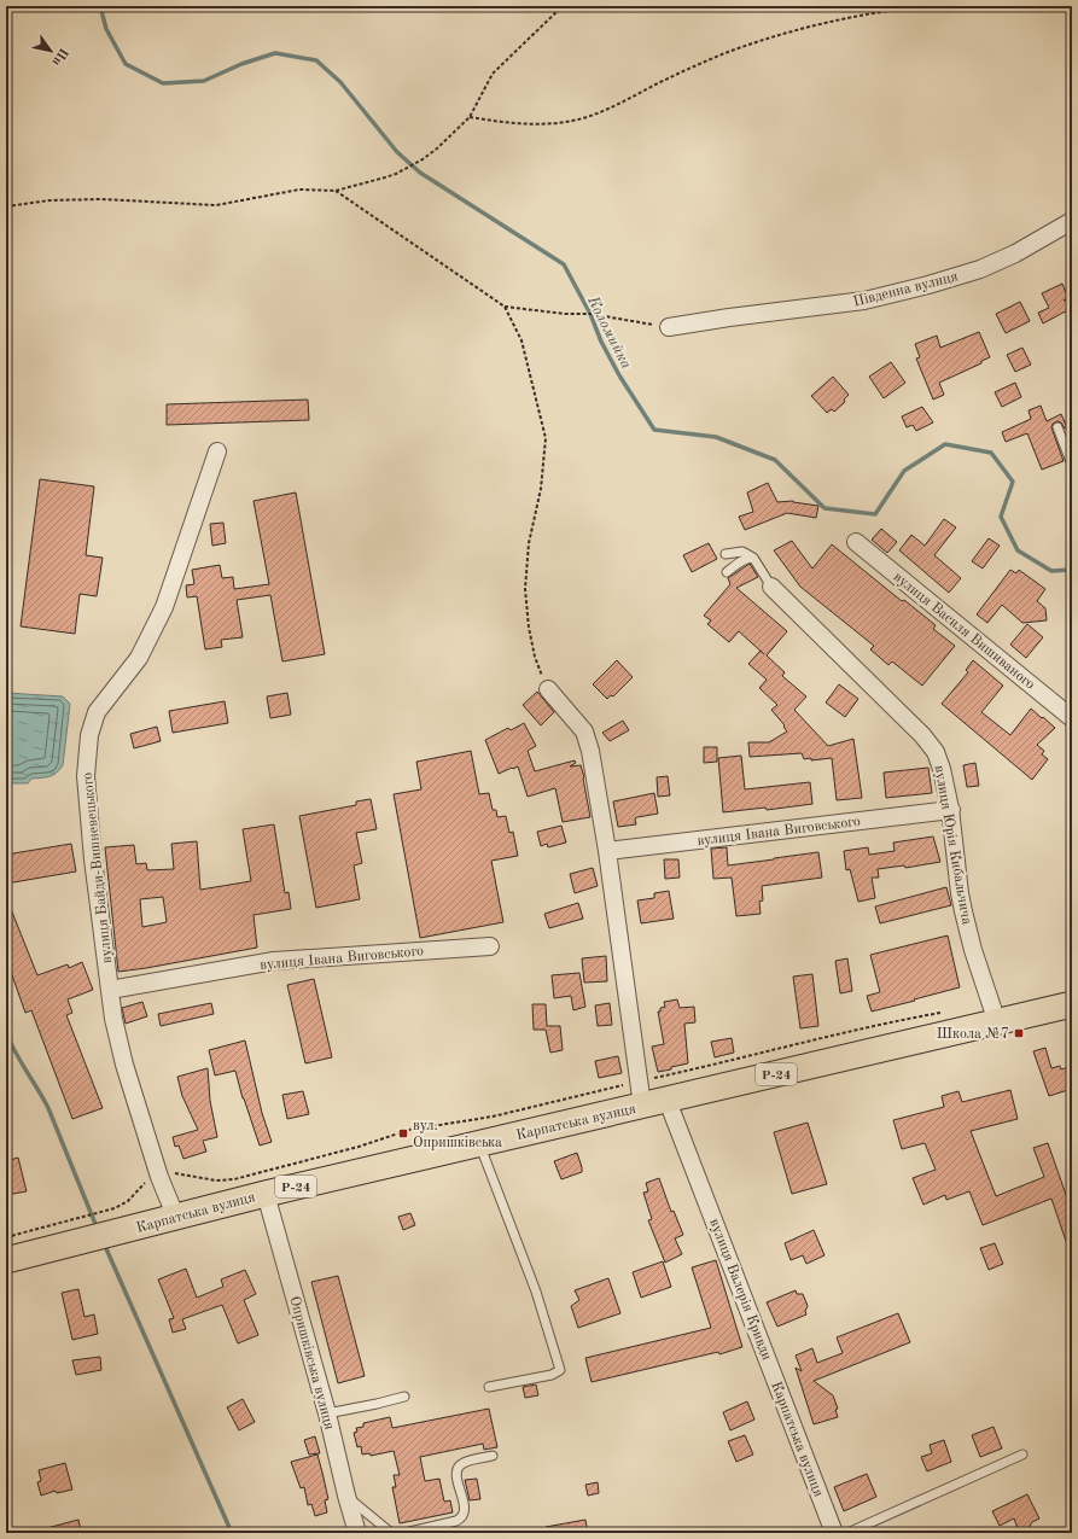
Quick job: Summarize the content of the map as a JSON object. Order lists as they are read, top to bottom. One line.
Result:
{"streets":{"main road":["Р-24","Карпатська вулиця"],"street":["Південна вулиця","вулиця Василя Вишиваного","вулиця Івана Виговського","вулиця Юрія Кибальчича","вулиця Байди-Вишневецького","вулиця Валерія Кривди","Опришківська вулиця"]},"crossings":[["вулиця Івана Виговського","вулиця Юрія Кибальчича"],["вулиця Івана Виговського","вулиця Байди-Вишневецького"],["вулиця Юрія Кибальчича","Карпатська вулиця"],["вулиця Байди-Вишневецького","Карпатська вулиця"],["Карпатська вулиця","вулиця Валерія Кривди"],["Карпатська вулиця","Опришківська вулиця"]],"water":["Коломийка"],"places":{"transit":["Школа №7","вул. Опришківська"]},"north":"bottom right"}
